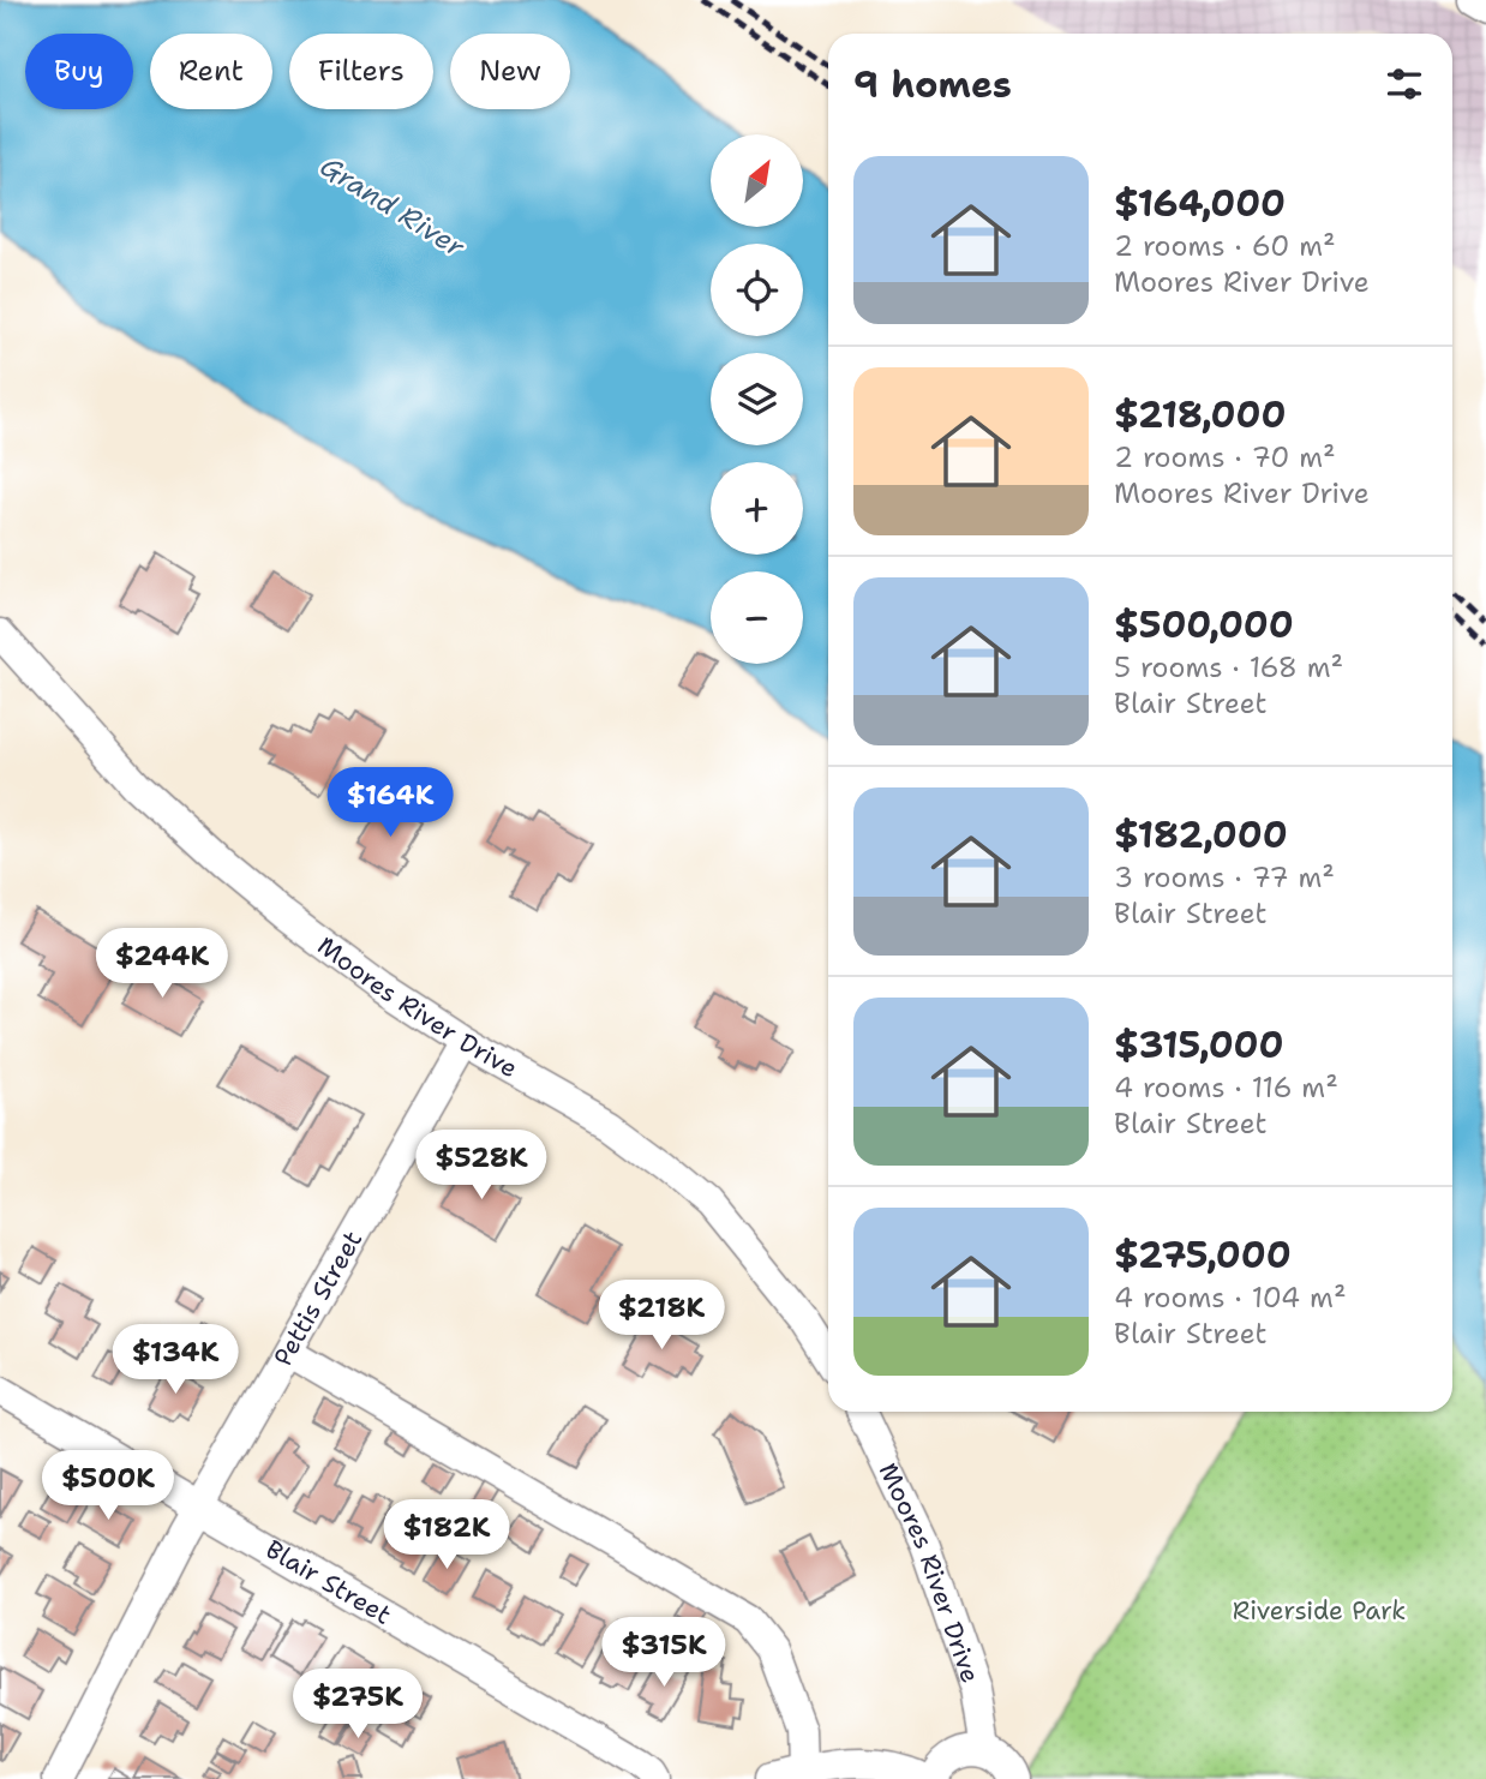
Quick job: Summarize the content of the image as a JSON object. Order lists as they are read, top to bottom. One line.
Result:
{"streets":{"street":["Moores River Drive","Pettis Street","Blair Street"]},"crossings":[["Moores River Drive","Pettis Street"],["Pettis Street","Blair Street"]],"water":["Grand River"],"parks":["Riverside Park"],"north":"top right","page":{"chip":["Buy","Rent","Filters","New"],"heading":"9 homes","map_buttons":["+","−"],"list":[{"name":"$164,000","note":"2 rooms · 60 m² · Moores River Drive"},{"name":"$218,000","note":"2 rooms · 70 m² · Moores River Drive"},{"name":"$500,000","note":"5 rooms · 168 m² · Blair Street"},{"name":"$182,000","note":"3 rooms · 77 m² · Blair Street"},{"name":"$315,000","note":"4 rooms · 116 m² · Blair Street"},{"name":"$275,000","note":"4 rooms · 104 m² · Blair Street"}],"price":["$164K","$244K","$528K","$218K","$134K","$500K","$182K","$315K","$275K"]}}
